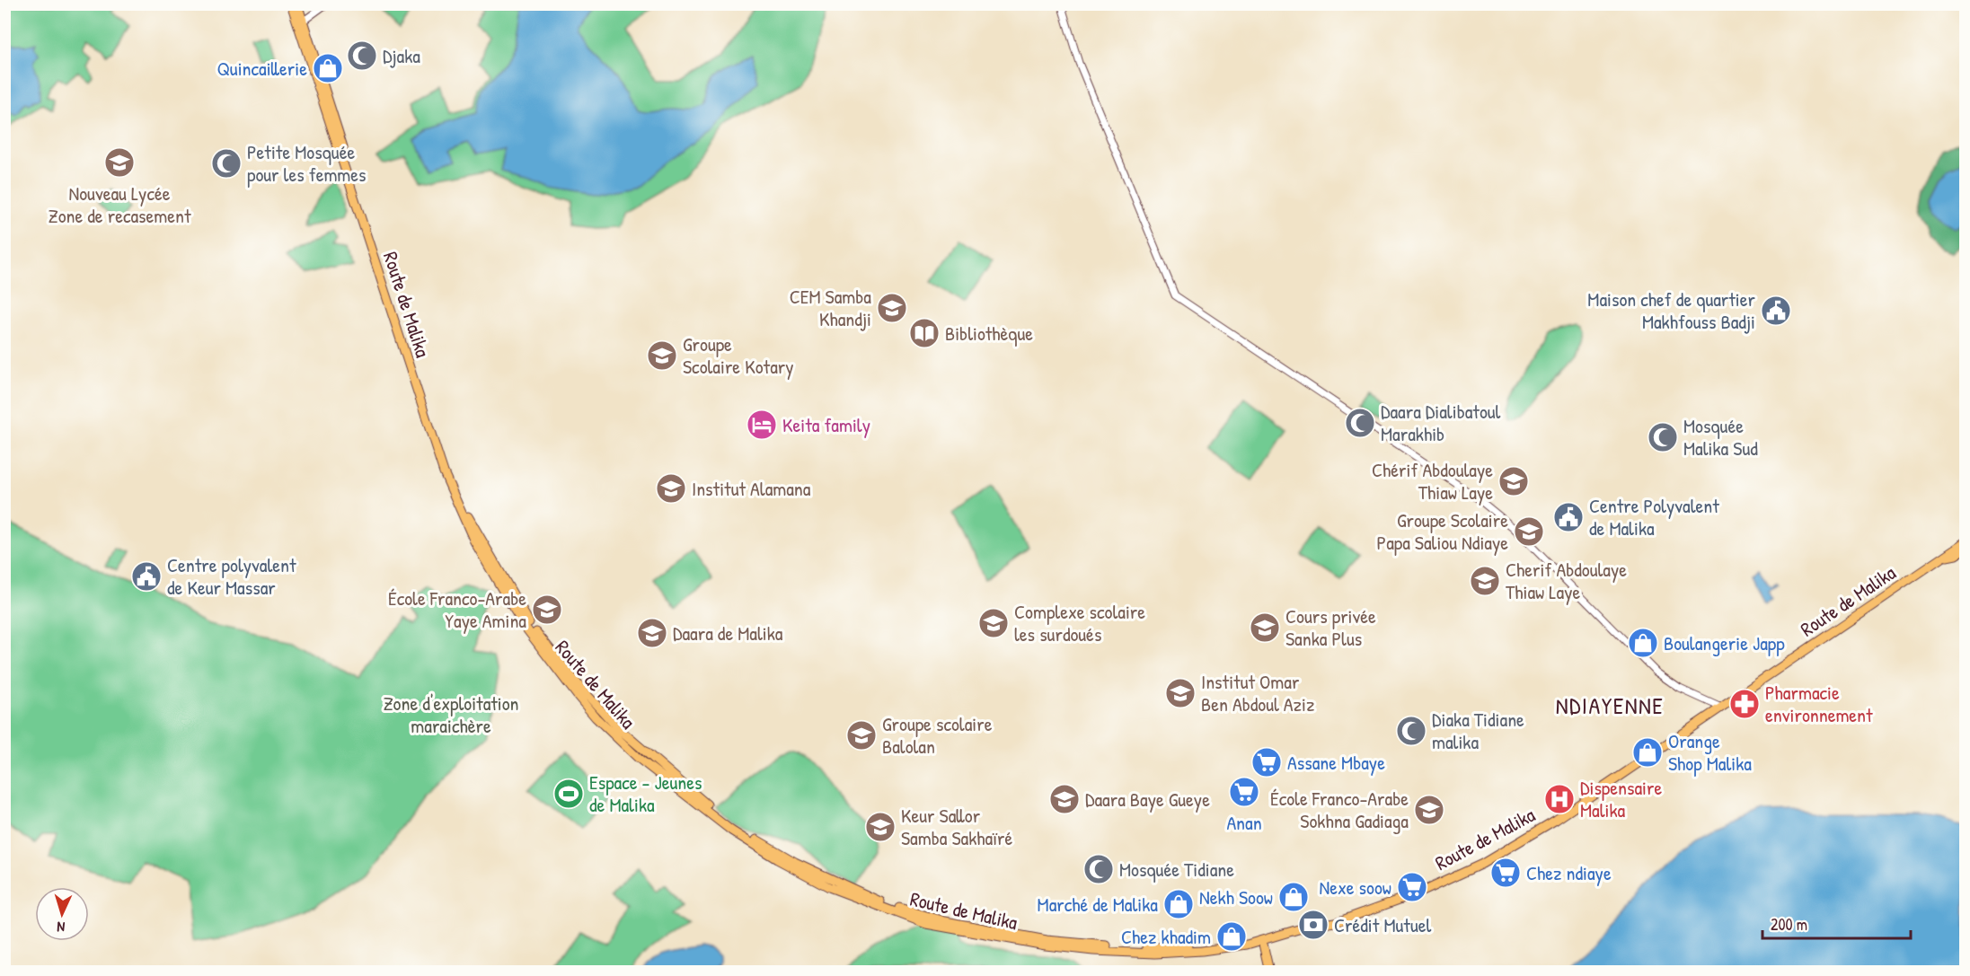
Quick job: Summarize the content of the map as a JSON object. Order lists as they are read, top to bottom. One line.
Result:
{"streets":{"main road":["Route de Malika"]},"districts":["NDIAYENNE"],"parks":["Zone d'exploitation maraichère"],"places":{"mosque":["Djaka","Petite Mosquée pour les femmes","Daara Dialibatoul Marakhib","Mosquée Malika Sud","Diaka Tidiane malika","Mosquée Tidiane"],"shop":["Quincaillerie","Boulangerie Japp","Orange Shop Malika","Nekh Soow","Marché de Malika","Chez khadim"],"school or university":["Nouveau Lycée Zone de recasement","CEM Samba Khandji","Groupe Scolaire Kotary","Chérif Abdoulaye Thiaw Laye","Institut Alamana","Groupe Scolaire Papa Saliou Ndiaye","Cherif Abdoulaye Thiaw Laye","École Franco-Arabe Yaye Amina","Complexe scolaire les surdoués","Cours privée Sanka Plus","Daara de Malika","Institut Omar Ben Abdoul Aziz","Groupe scolaire Balolan","Daara Baye Gueye","École Franco-Arabe Sokhna Gadiaga","Keur Sallor Samba Sakhaïré"],"public building":["Maison chef de quartier Makhfouss Badji","Centre Polyvalent de Malika","Centre polyvalent de Keur Massar"],"library":["Bibliothèque"],"hotel":["Keita family"],"pharmacy":["Pharmacie environnement"],"supermarket":["Assane Mbaye","Anan","Chez ndiaye","Nexe soow"],"sports":["Espace - Jeunes de Malika"],"hospital":["Dispensaire Malika"],"bank":["Crédit Mutuel"]},"scale_bar":"200 m","north":"bottom"}
